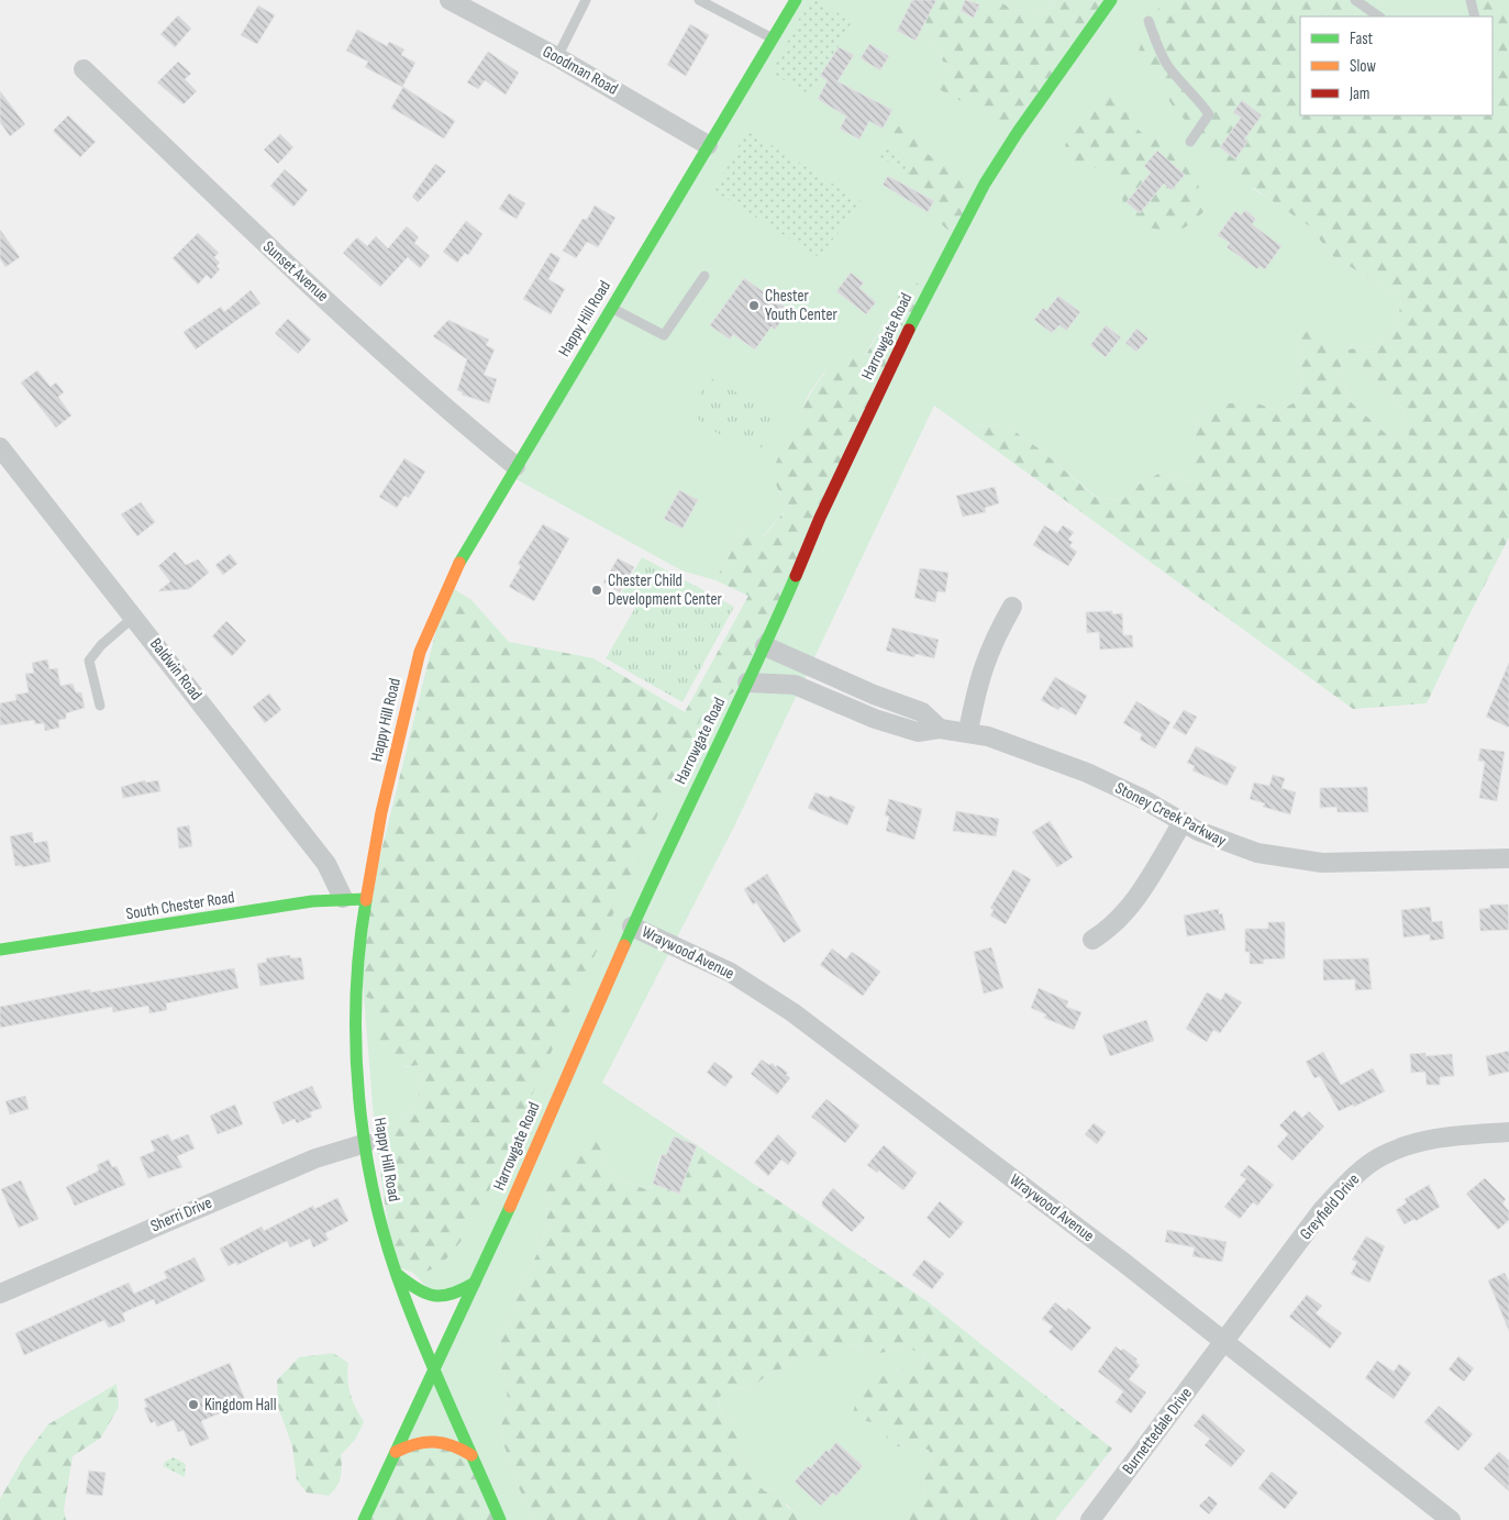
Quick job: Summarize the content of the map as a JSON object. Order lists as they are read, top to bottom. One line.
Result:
{"streets":{"street":["Goodman Road","Sunset Avenue","Happy Hill Road","Harrowgate Road","Baldwin Road","Stoney Creek Parkway","South Chester Road","Wraywood Avenue","Greyfield Drive","Sherri Drive","Burnettedale Drive"]},"crossings":[["Goodman Road","Happy Hill Road"],["Sunset Avenue","Happy Hill Road"],["Happy Hill Road","Harrowgate Road"],["Happy Hill Road","South Chester Road"],["Happy Hill Road","Sherri Drive"],["Harrowgate Road","Stoney Creek Parkway"],["Harrowgate Road","Wraywood Avenue"],["Baldwin Road","South Chester Road"],["Wraywood Avenue","Greyfield Drive"],["Wraywood Avenue","Burnettedale Drive"],["Greyfield Drive","Burnettedale Drive"]],"places":["Chester Youth Center","Chester Child Development Center","Kingdom Hall"],"legend":["Fast","Slow","Jam"]}
